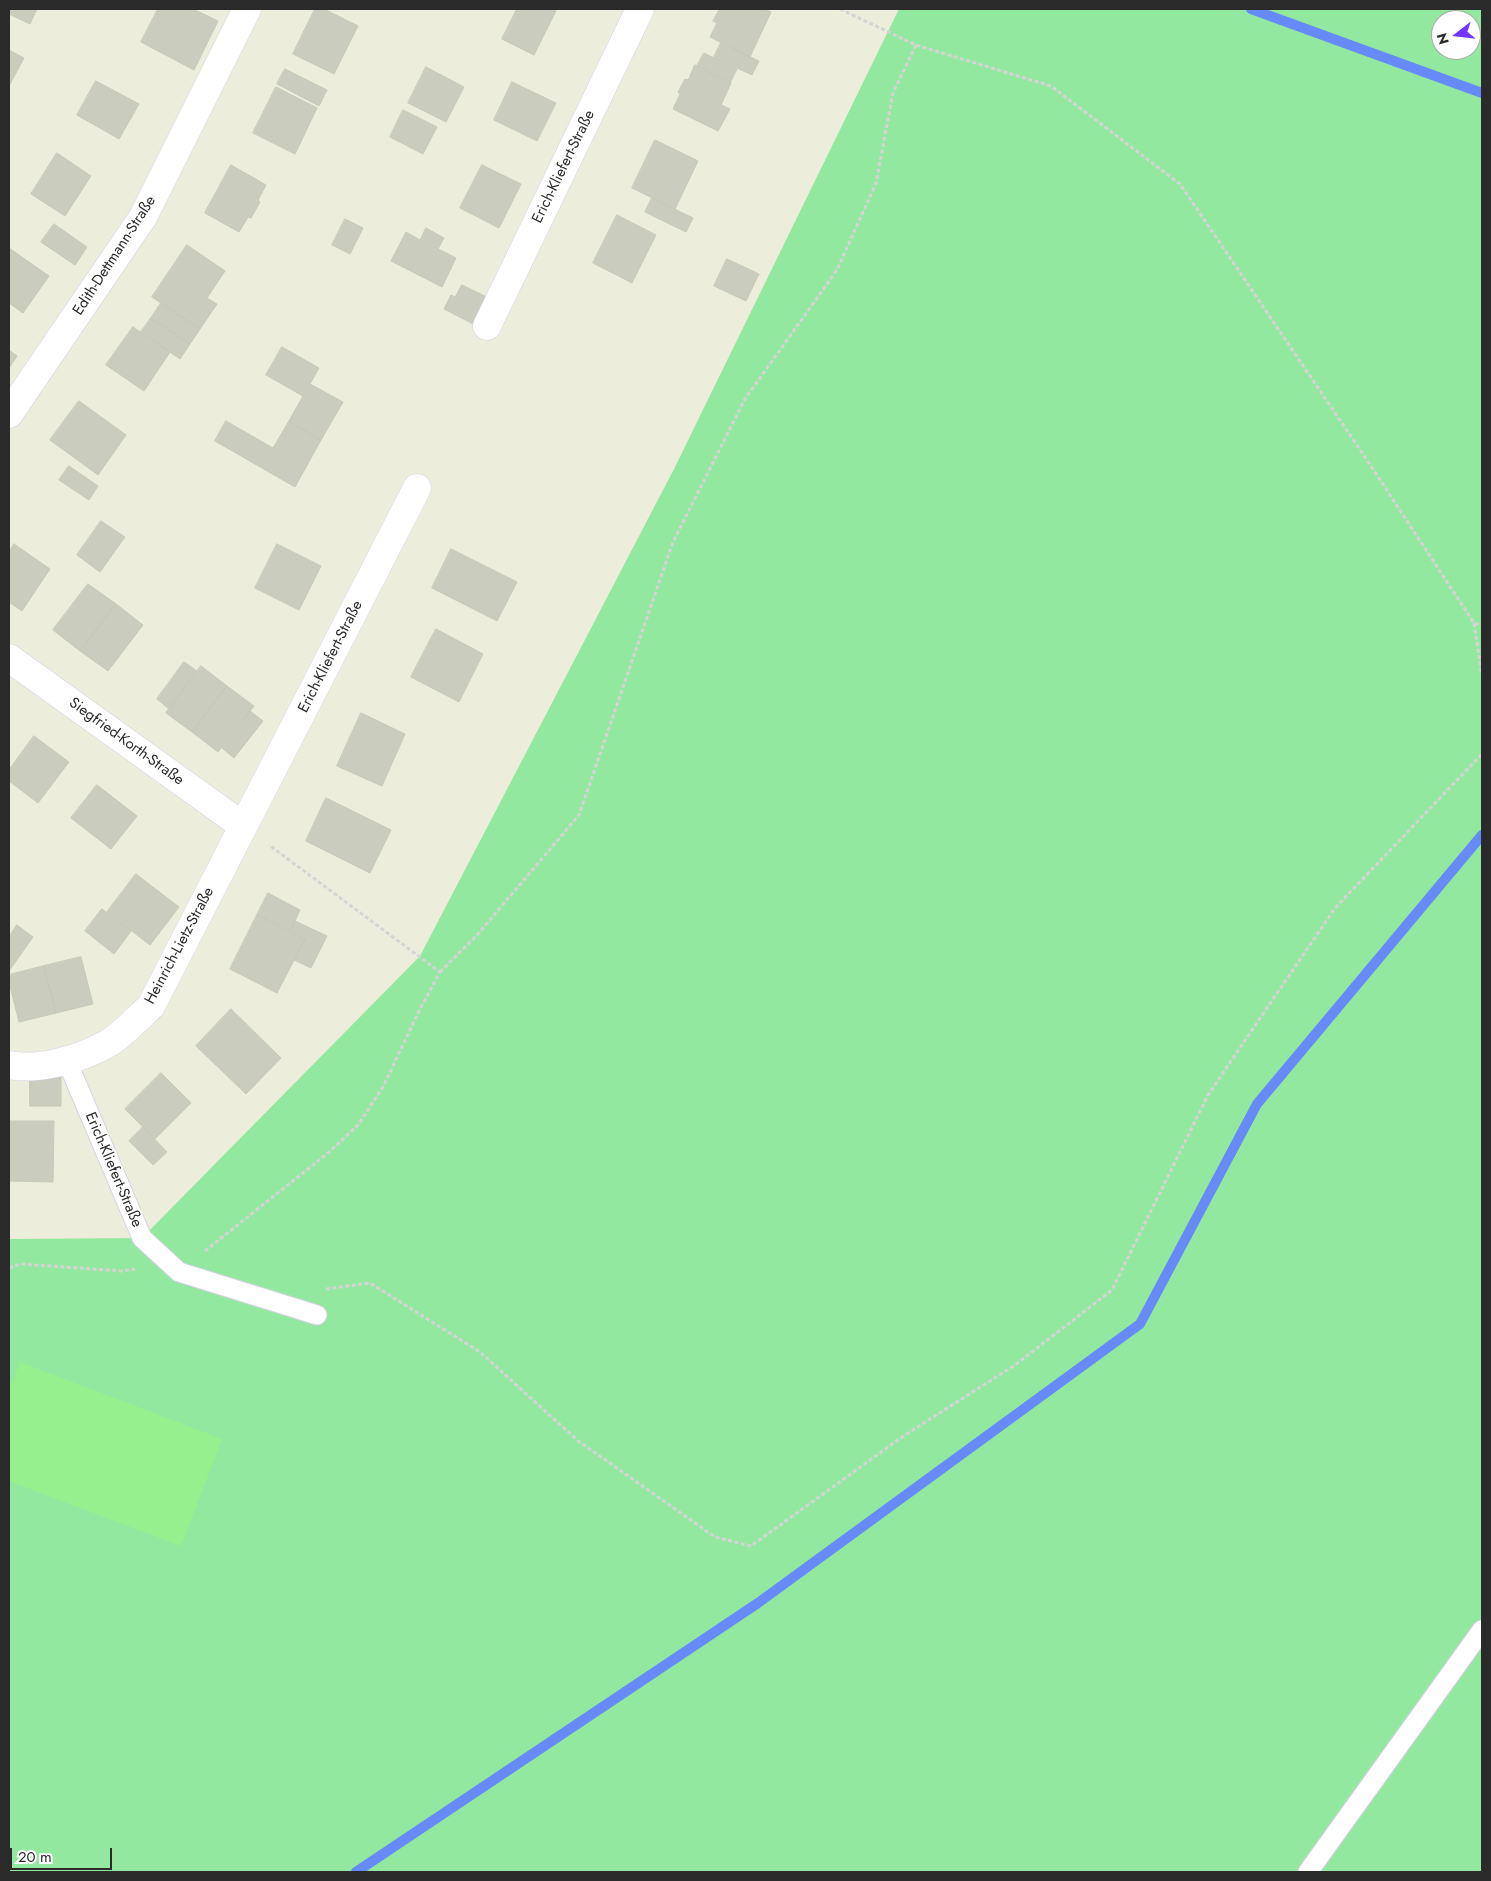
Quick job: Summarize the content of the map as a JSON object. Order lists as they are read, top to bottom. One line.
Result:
{"streets":{"street":["Erich-Kliefert-Straße","Edith-Dettmann-Straße","Siegfried-Korth-Straße","Heinrich-Lietz-Straße"]},"crossings":[["Erich-Kliefert-Straße","Siegfried-Korth-Straße"],["Erich-Kliefert-Straße","Heinrich-Lietz-Straße"],["Siegfried-Korth-Straße","Heinrich-Lietz-Straße"]],"scale_bar":"20 m","north":"left"}
